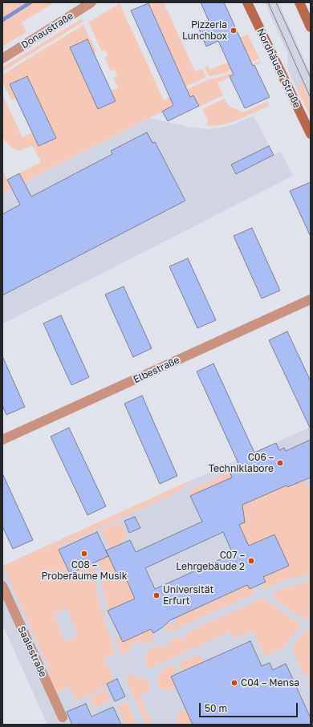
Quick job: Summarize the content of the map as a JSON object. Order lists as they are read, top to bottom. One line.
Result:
{"streets":{"main road":["Nordhäuser Straße"],"street":["Donaustraße","Elbestraße","Saalestraße"]},"places":["Pizzeria Lunchbox","C06 – Techniklabore","C08 – Proberäume Musik","C07 – Lehrgebäude 2","Universität Erfurt","C04 – Mensa"],"scale_bar":"50 m"}
